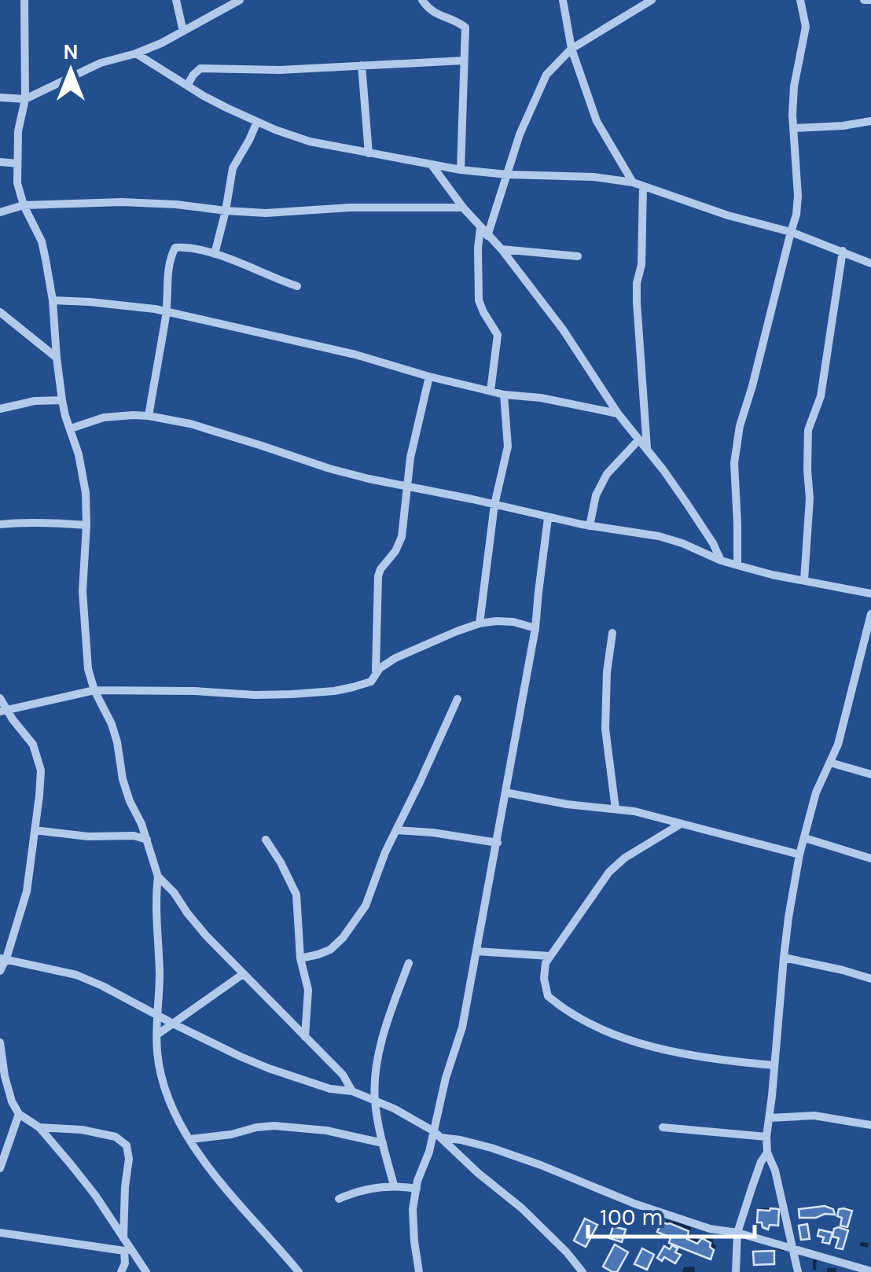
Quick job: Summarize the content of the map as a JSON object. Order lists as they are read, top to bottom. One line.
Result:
{"scale_bar":"100 m","north":"top"}
